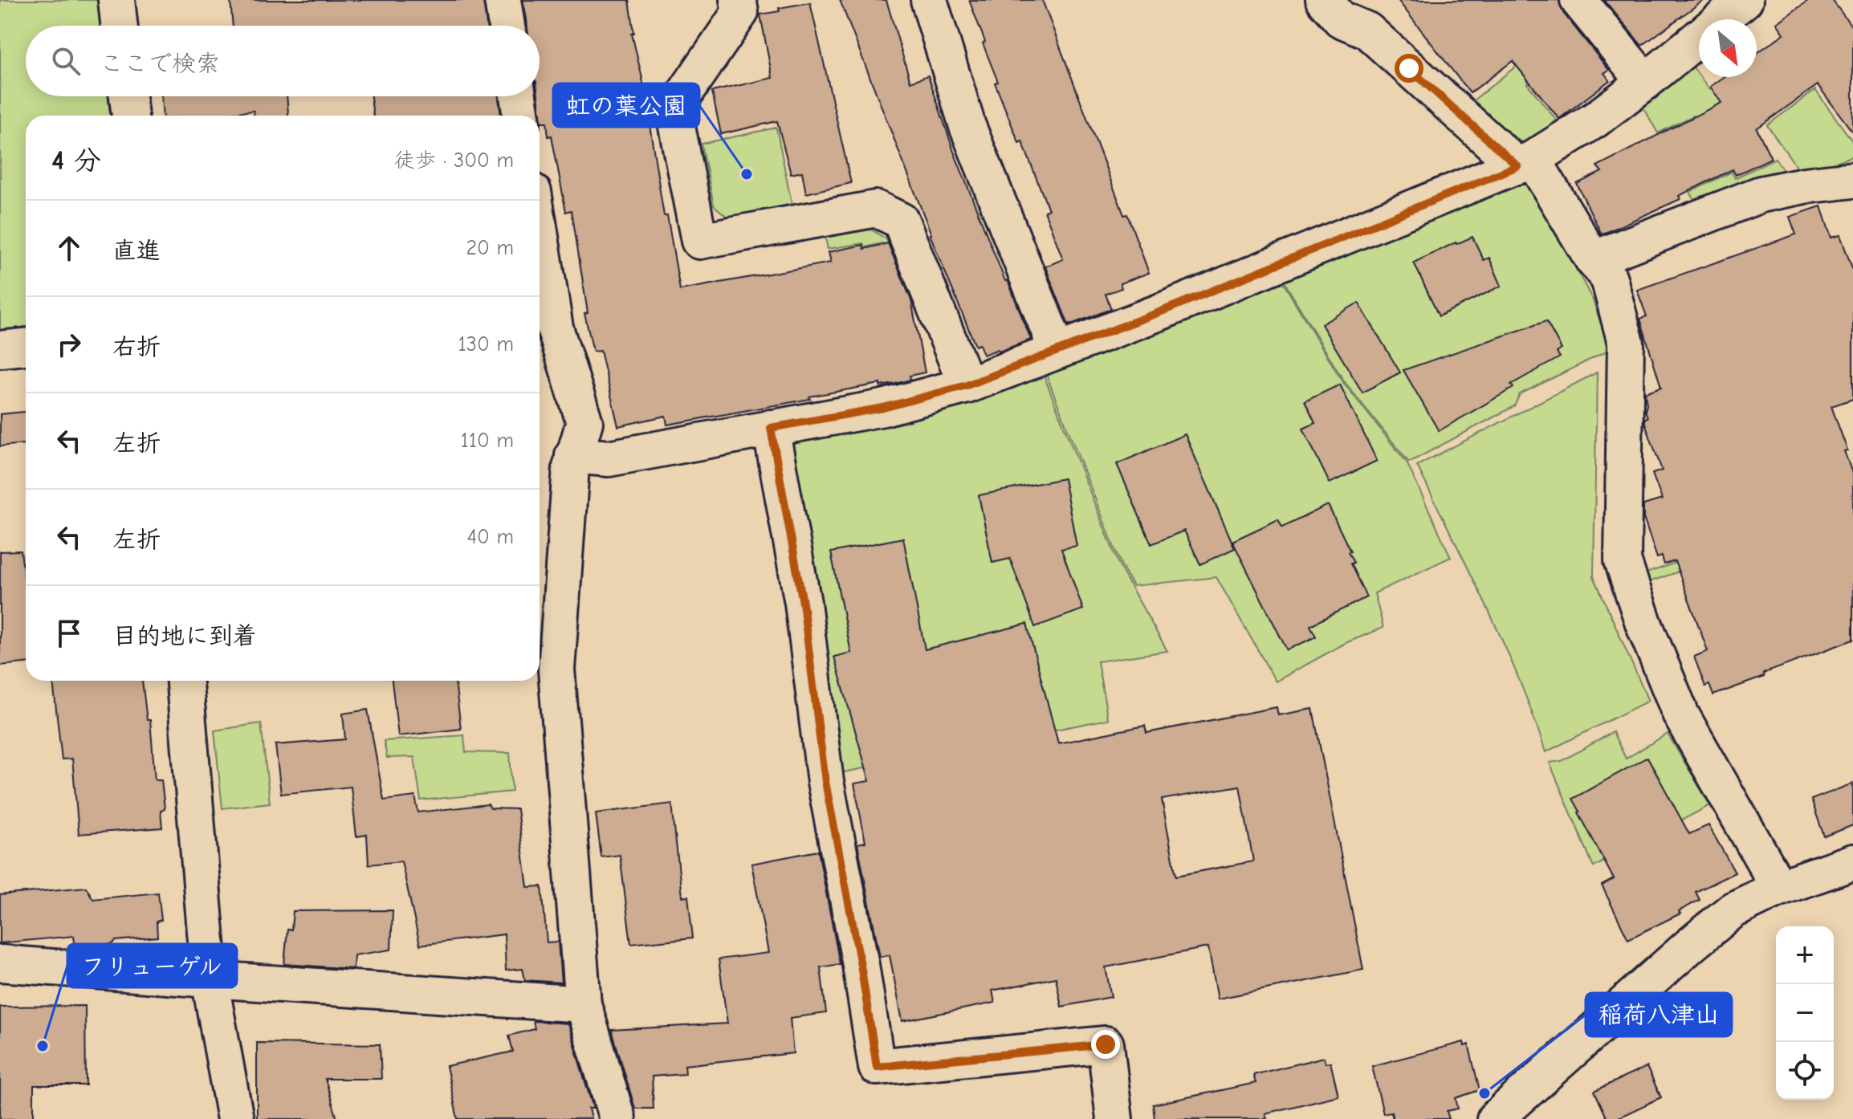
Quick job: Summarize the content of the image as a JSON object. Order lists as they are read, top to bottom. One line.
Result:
{"places":["虹の葉公園","フリューゲル","稲荷八津山"],"north":"bottom right","page":{"search":"ここで検索","heading":["4 分","徒歩 · 300 m"],"list":[["直進","20 m"],["右折","130 m"],["左折","110 m"],["左折","40 m"],"目的地に到着"],"map_buttons":["+","−"]}}
